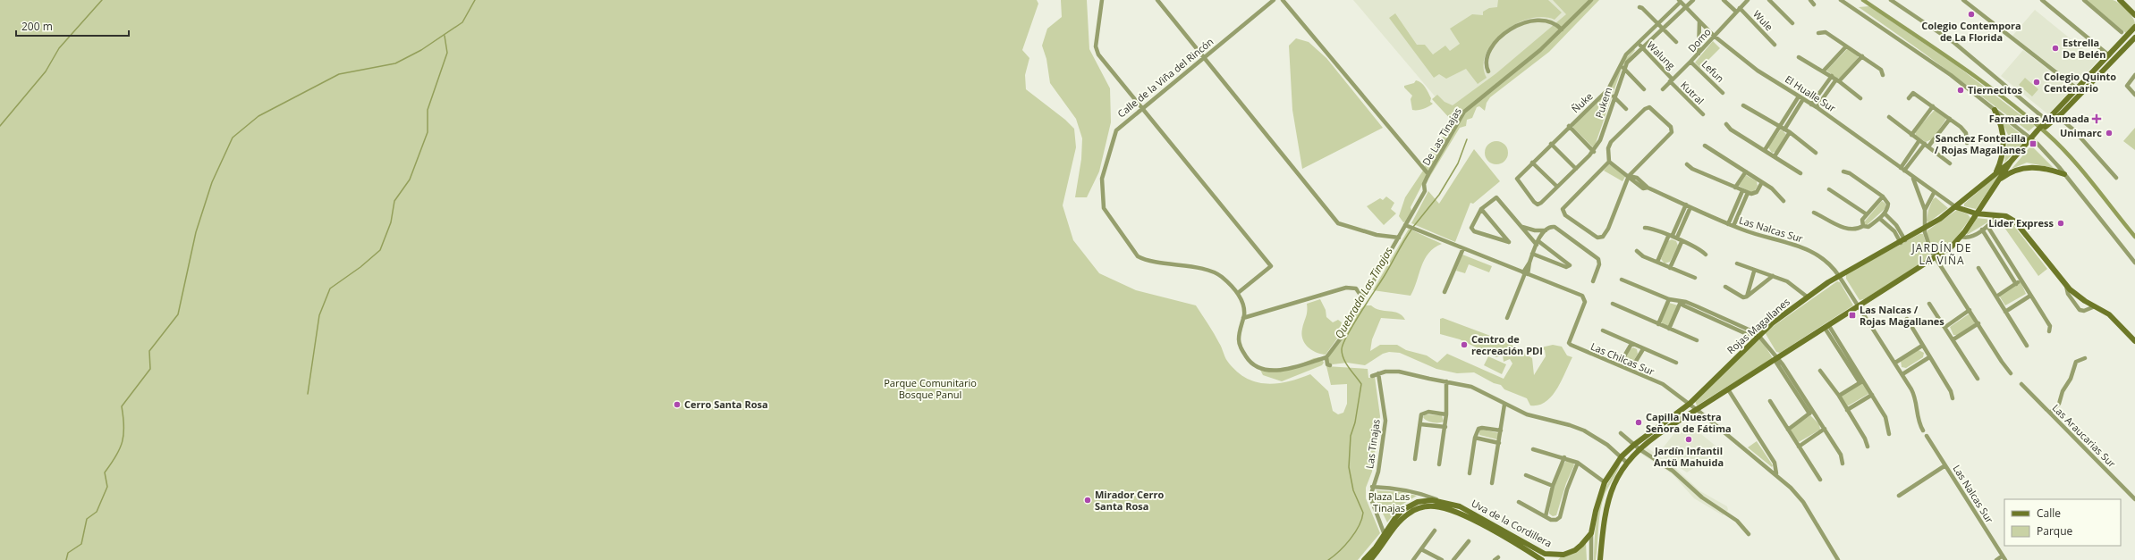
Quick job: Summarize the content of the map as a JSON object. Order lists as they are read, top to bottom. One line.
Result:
{"streets":{"street":["Wule","Domo","Walung","Lefun","Calle de la Viña del Rincón","Kutral","El Hualle Sur","Ñuke","Pukem","De Las Tinajas","Las Nalcas Sur","Rojas Magallanes","Las Chilcas Sur","Las Araucarias Sur","Las Tinajas","Uva de la Cordillera"]},"crossings":[["Wule","Domo"],["Domo","Walung"],["Domo","Lefun"],["Domo","Kutral"],["Domo","El Hualle Sur"],["Walung","Kutral"],["Walung","Ñuke"],["Walung","Pukem"],["El Hualle Sur","Ñuke"],["El Hualle Sur","Pukem"],["El Hualle Sur","Rojas Magallanes"],["Ñuke","Pukem"],["De Las Tinajas","Las Chilcas Sur"],["Las Nalcas Sur","Rojas Magallanes"],["Rojas Magallanes","Las Chilcas Sur"],["Rojas Magallanes","Uva de la Cordillera"],["Las Tinajas","Uva de la Cordillera"]],"districts":["JARDÍN DE LA VIÑA"],"water":["Quebrada Las Tinajas"],"parks":["Parque Comunitario Bosque Panul","Plaza Las Tinajas"],"places":{"other":["Colegio Contempora de La Florida","Estrella De Belén","Colegio Quinto Centenario","Tiernecitos","Unimarc","Lider Express","Centro de recreación PDI","Cerro Santa Rosa","Capilla Nuestra Señora de Fátima","Jardín Infantil Antü Mahuida","Mirador Cerro Santa Rosa"],"health":["Farmacias Ahumada"],"transit":["Sanchez Fontecilla / Rojas Magallanes","Las Nalcas / Rojas Magallanes"]},"legend":["Calle","Parque"],"scale_bar":"200 m"}
